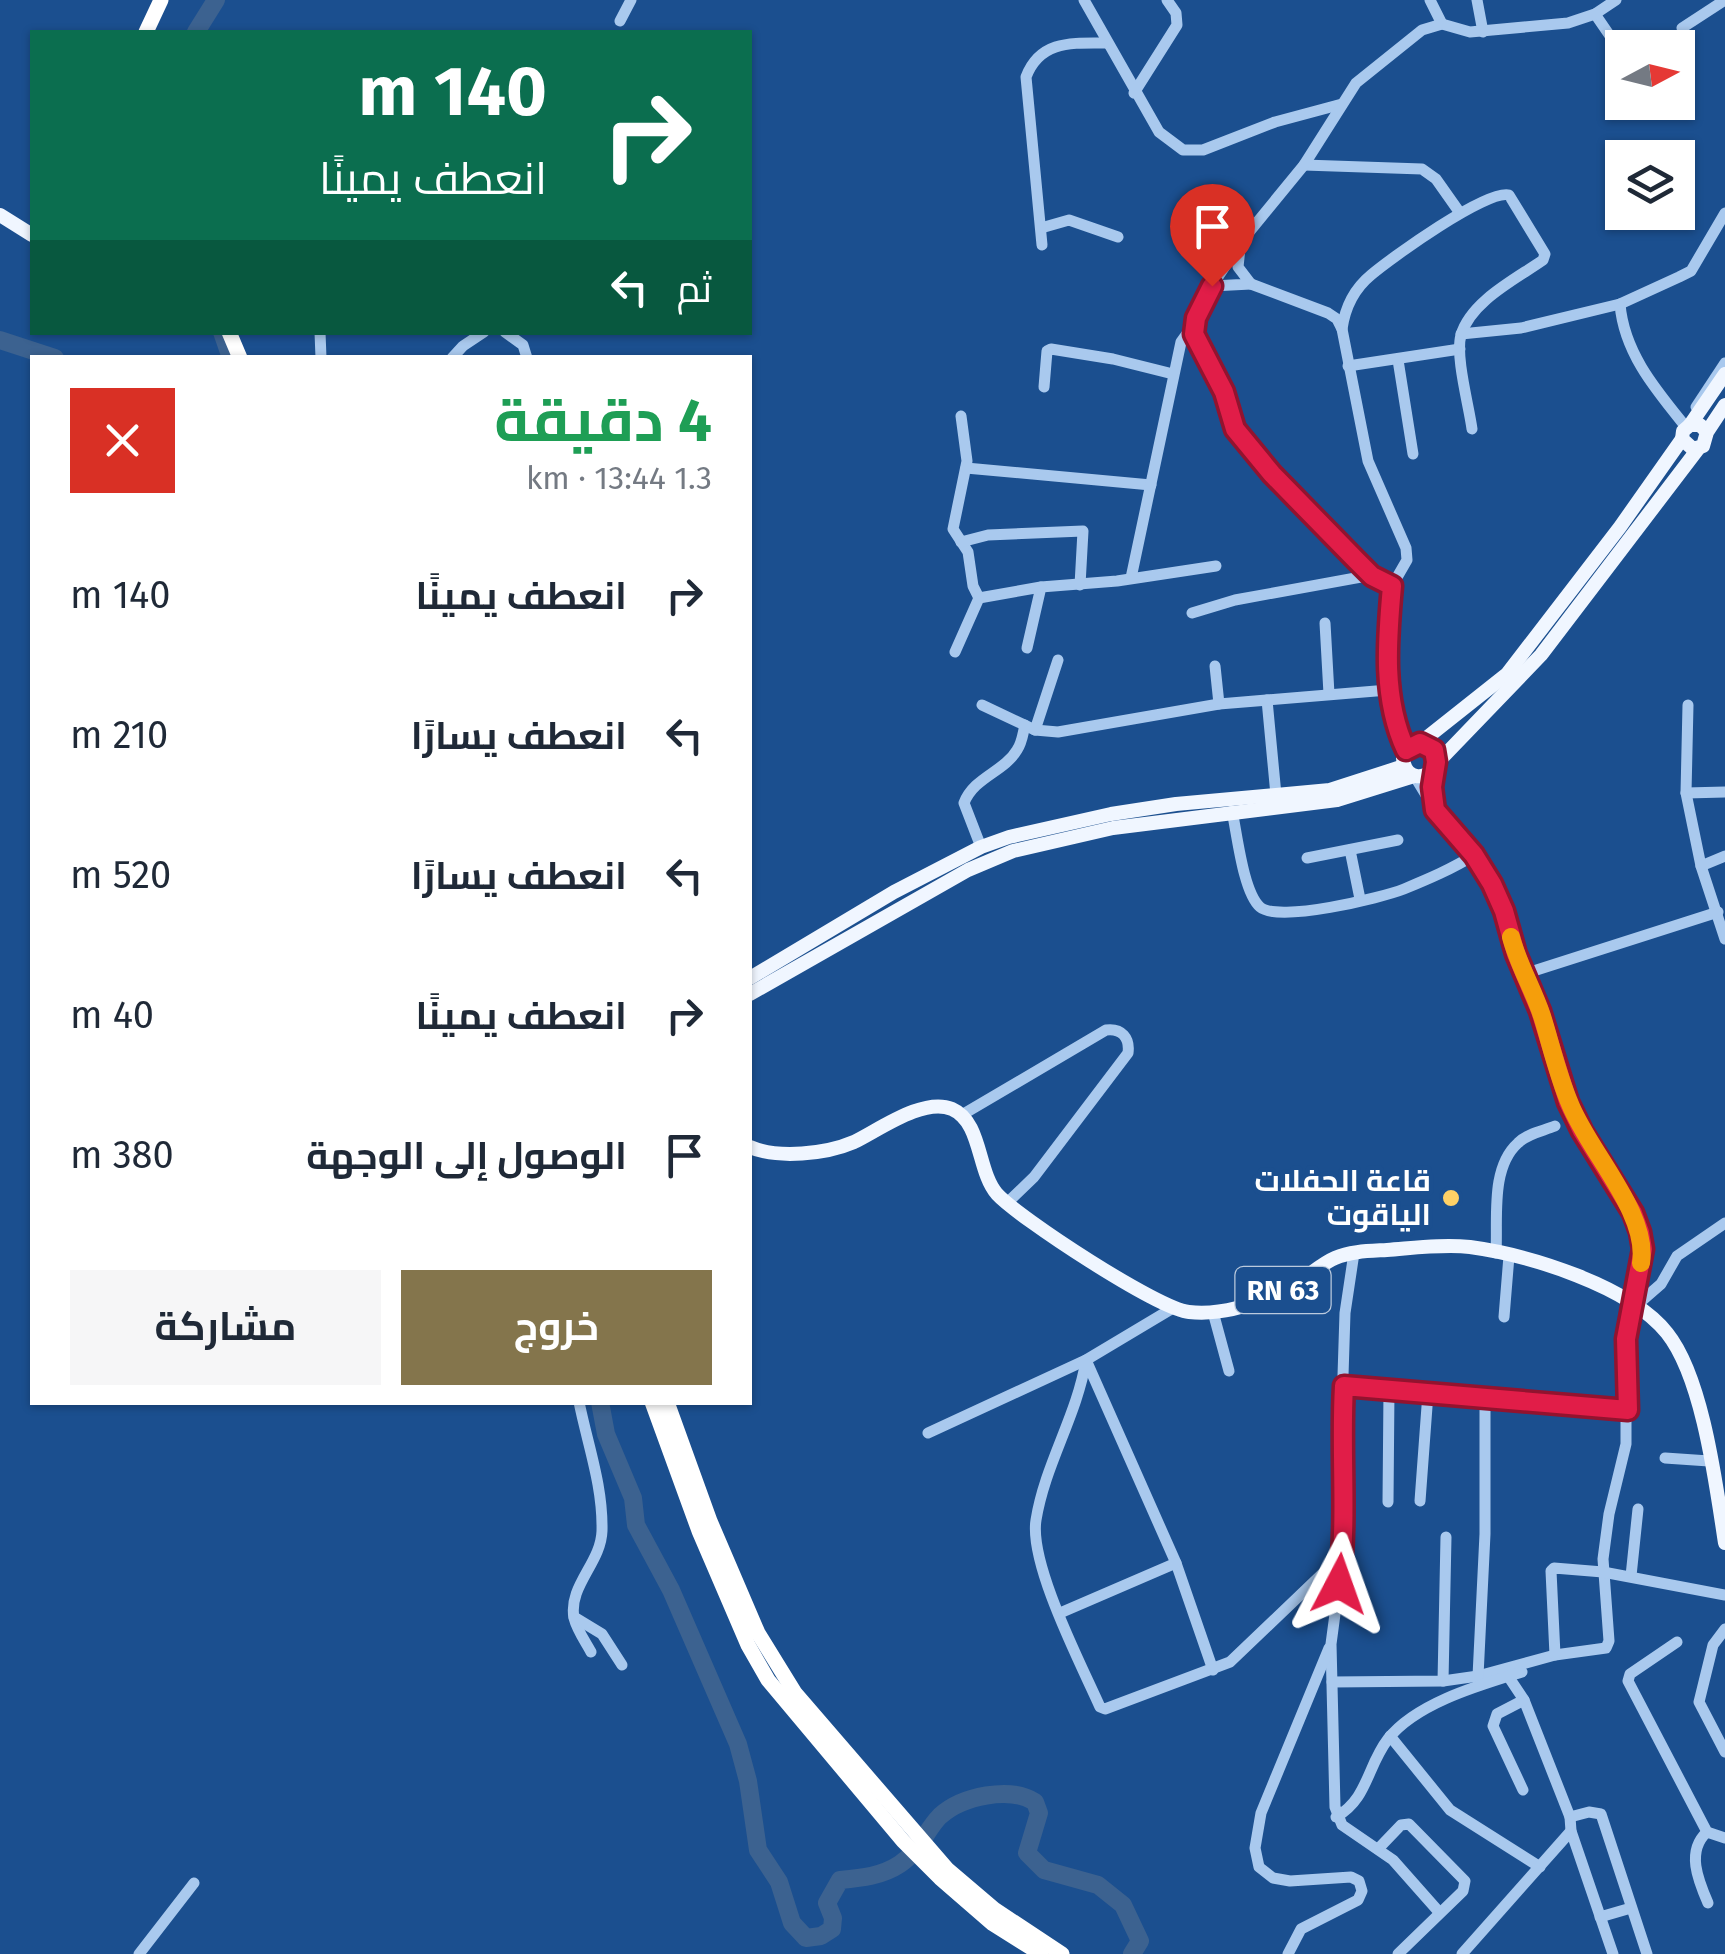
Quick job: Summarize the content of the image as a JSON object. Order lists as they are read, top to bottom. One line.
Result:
{"streets":{"main road":["RN 63"]},"places":["قاعة الحفلات الياقوت"],"north":"right","page":{"turn":["140 m","انعطف يمينًا"],"then":"ثم","heading":["4 دقيقة","1.3 km · 13:44"],"list":[{"name":"انعطف يمينًا","value":"140 m"},{"name":"انعطف يسارًا","value":"210 m"},{"name":"انعطف يسارًا","value":"520 m"},{"name":"انعطف يمينًا","value":"40 m"},{"name":"الوصول إلى الوجهة","value":"380 m"}],"buttons":["خروج","مشاركة"]}}
